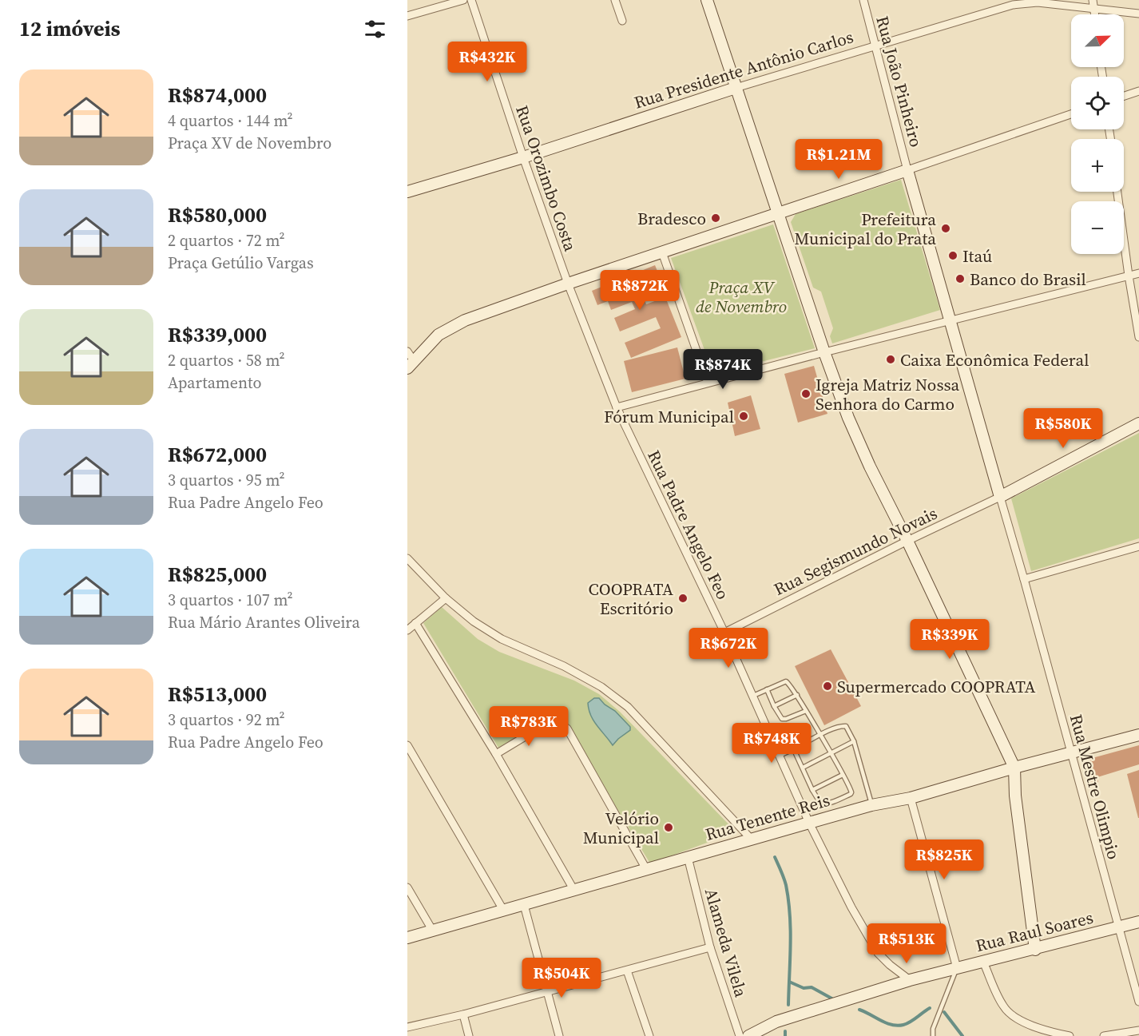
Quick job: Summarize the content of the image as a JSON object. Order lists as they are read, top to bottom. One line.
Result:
{"streets":{"street":["Rua Presidente Antônio Carlos","Rua João Pinheiro","Rua Orozimbo Costa","Rua Padre Angelo Feo","Rua Segismundo Novais","Rua Mestre Olimpio","Rua Tenente Reis","Rua Raul Soares","Alameda Vilela"]},"crossings":[["Rua Presidente Antônio Carlos","Rua João Pinheiro"],["Rua Presidente Antônio Carlos","Rua Orozimbo Costa"],["Rua Padre Angelo Feo","Rua Segismundo Novais"],["Rua Padre Angelo Feo","Rua Tenente Reis"],["Rua Padre Angelo Feo","Rua Raul Soares"],["Rua Segismundo Novais","Rua Mestre Olimpio"],["Rua Mestre Olimpio","Rua Tenente Reis"],["Rua Mestre Olimpio","Rua Raul Soares"],["Rua Tenente Reis","Alameda Vilela"]],"parks":["Praça XV de Novembro"],"places":["Bradesco","Prefeitura Municipal do Prata","Itaú","Banco do Brasil","Caixa Econômica Federal","Igreja Matriz Nossa Senhora do Carmo","Fórum Municipal","COOPRATA Escritório","Supermercado COOPRATA","Velório Municipal"],"north":"top right","page":{"heading":"12 imóveis","map_buttons":["+","−"],"price":["R$432K","R$1.21M","R$872K","R$874K","R$580K","R$339K","R$672K","R$783K","R$748K","R$825K","R$513K","R$504K"],"list":[{"name":"R$874,000","note":"4 quartos · 144 m² · Praça XV de Novembro"},{"name":"R$580,000","note":"2 quartos · 72 m² · Praça Getúlio Vargas"},{"name":"R$339,000","note":"2 quartos · 58 m² · Apartamento"},{"name":"R$672,000","note":"3 quartos · 95 m² · Rua Padre Angelo Feo"},{"name":"R$825,000","note":"3 quartos · 107 m² · Rua Mário Arantes Oliveira"},{"name":"R$513,000","note":"3 quartos · 92 m² · Rua Padre Angelo Feo"}]}}
